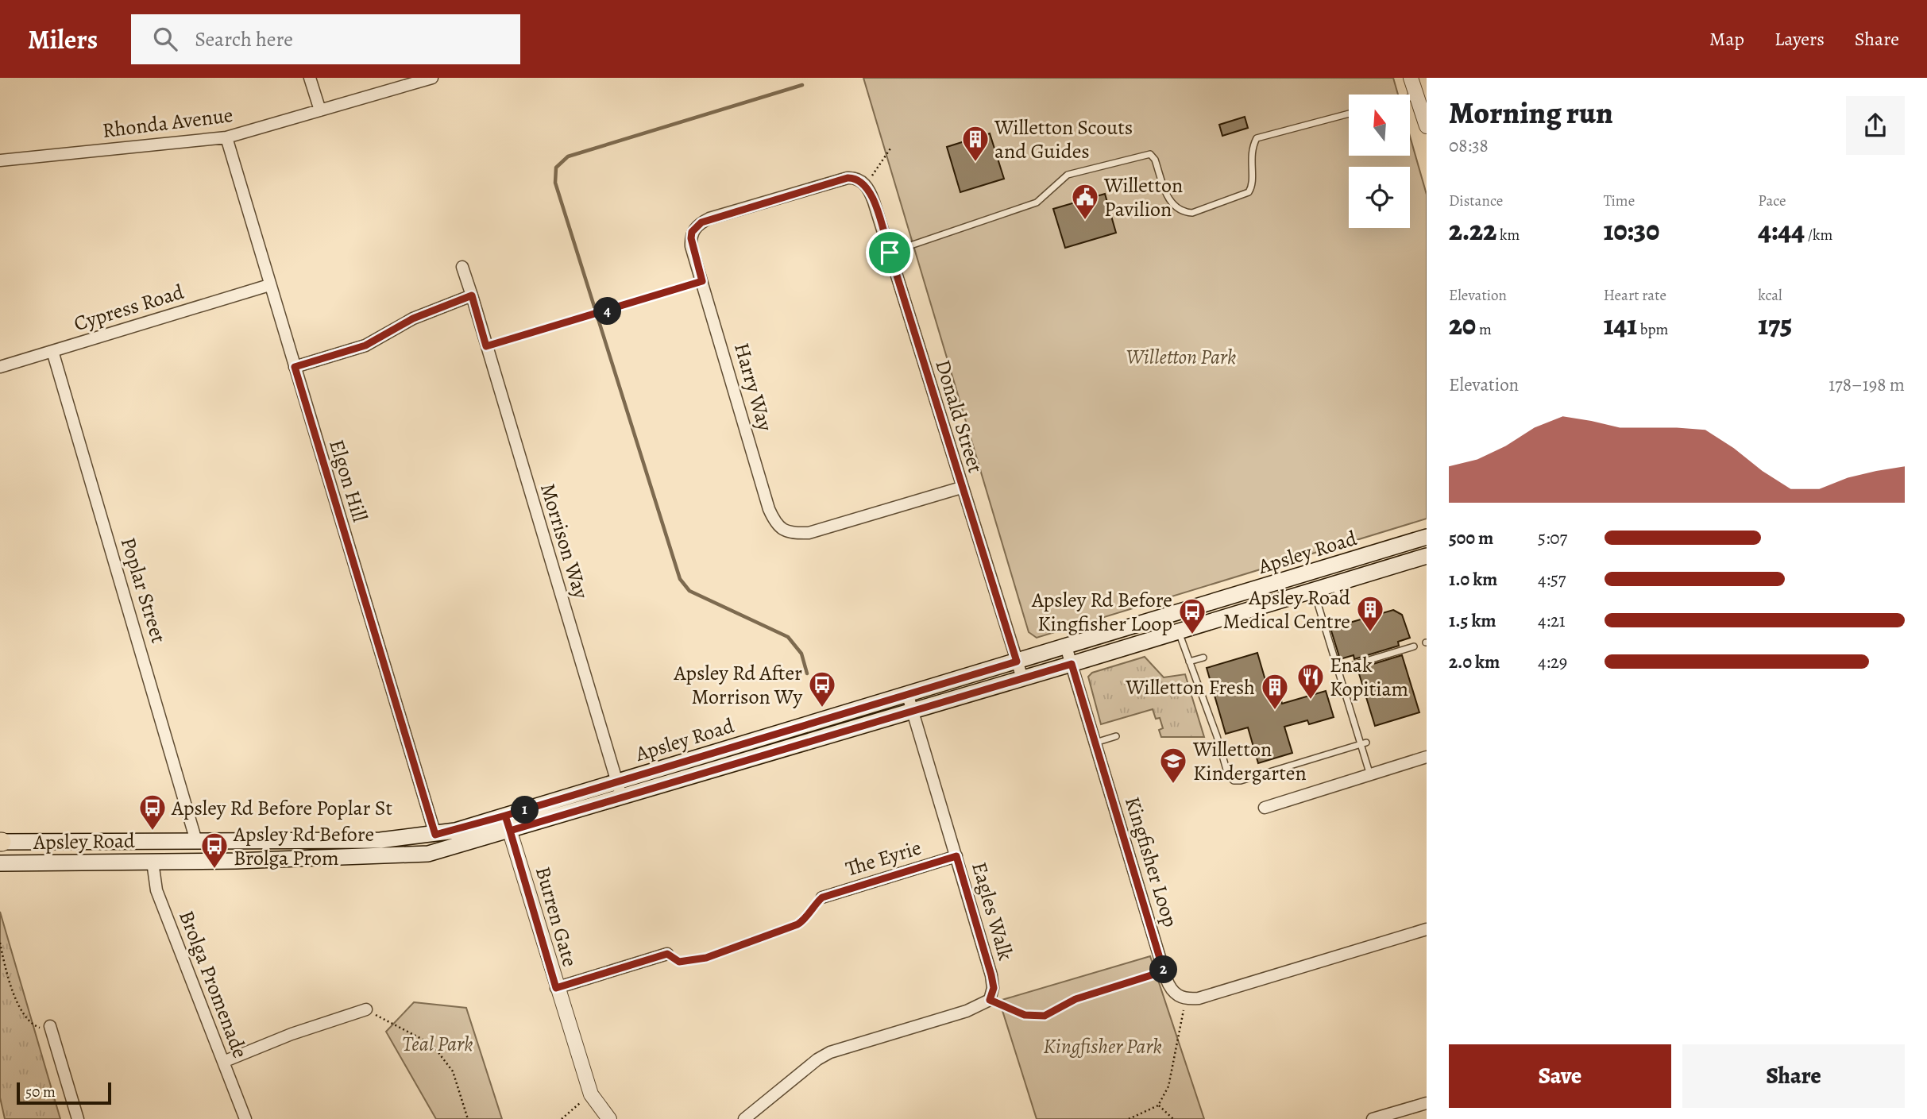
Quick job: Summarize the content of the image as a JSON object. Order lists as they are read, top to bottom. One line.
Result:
{"streets":{"main road":["Apsley Road"],"street":["Rhonda Avenue","Cypress Road","Harry Way","Donald Street","Elgon Hill","Morrison Way","Poplar Street","The Eyrie","Kingfisher Loop","Eagles Walk","Burren Gate","Brolga Promenade"]},"crossings":[["Rhonda Avenue","Elgon Hill"],["Cypress Road","Elgon Hill"],["Cypress Road","Poplar Street"],["Harry Way","Donald Street"],["Donald Street","Apsley Road"],["Elgon Hill","Apsley Road"],["Morrison Way","Apsley Road"],["Apsley Road","Poplar Street"],["Apsley Road","Kingfisher Loop"],["Apsley Road","Eagles Walk"],["Apsley Road","Burren Gate"],["Apsley Road","Brolga Promenade"],["The Eyrie","Eagles Walk"]],"parks":["Willetton Park","Teal Park","Kingfisher Park"],"places":{"building":["Willetton Scouts and Guides","Apsley Road Medical Centre","Willetton Fresh"],"public building":["Willetton Pavilion"],"bus stop":["Apsley Rd Before Kingfisher Loop","Apsley Rd After Morrison Wy","Apsley Rd Before Poplar St","Apsley Rd Before Brolga Prom"],"restaurant":["Enak Kopitiam"],"school or university":["Willetton Kindergarten"]},"scale_bar":"50 m","north":"top","page":{"header":"Milers","search":"Search here","nav":["Map","Layers","Share"],"heading":["Morning run","08:38"],"stats":[["Distance","2.22 km"],["Time","10:30"],["Pace","4:44 /km"],["Elevation","20 m"],["Heart rate","141 bpm"],["kcal","175"]],"pins":["4","1","2"],"chart":["Elevation","178–198 m"],"list":[{"name":"500 m","note":"5:07"},{"name":"1.0 km","note":"4:57"},{"name":"1.5 km","note":"4:21"},{"name":"2.0 km","note":"4:29"}],"buttons":["Save","Share"],"scale":"50 m"}}
